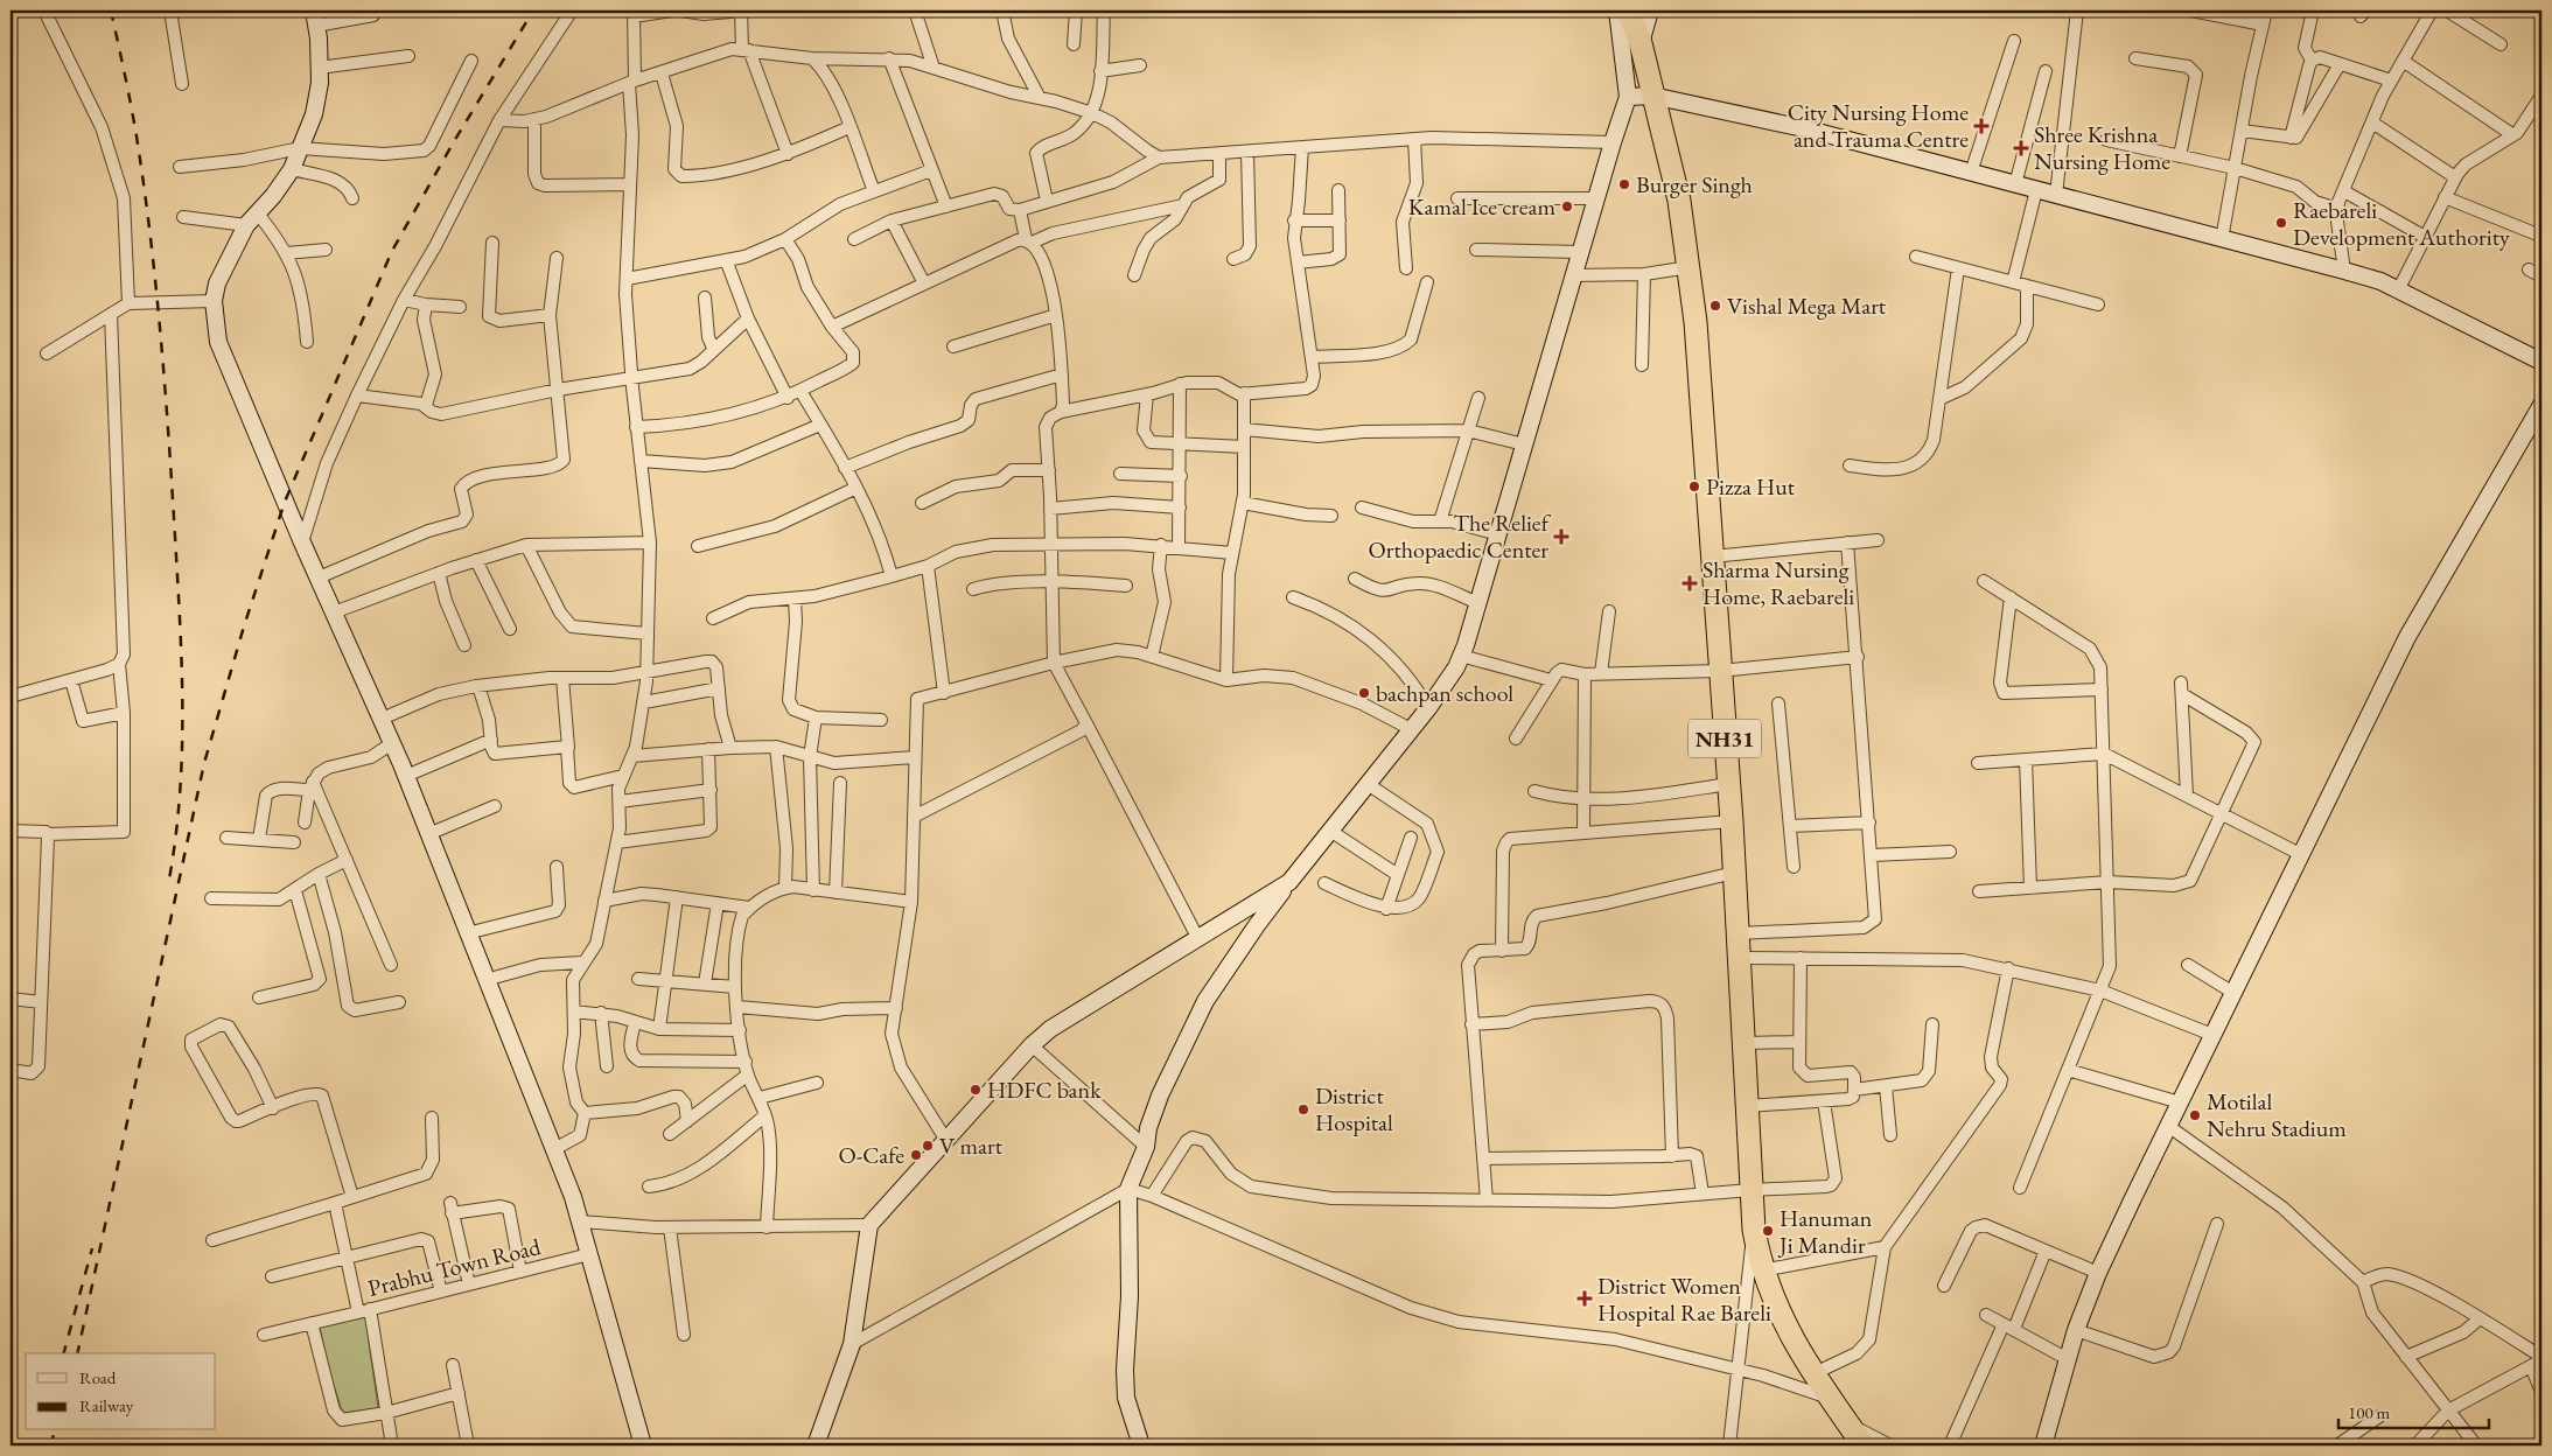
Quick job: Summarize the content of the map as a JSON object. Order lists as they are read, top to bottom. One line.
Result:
{"streets":{"highway":["NH31"],"street":["Prabhu Town Road"]},"places":{"health":["City Nursing Home and Trauma Centre","Shree Krishna Nursing Home","The Relief Orthopaedic Center","Sharma Nursing Home, Raebareli","District Women Hospital Rae Bareli"],"other":["Burger Singh","Kamal Ice cream","Raebareli Development Authority","Vishal Mega Mart","Pizza Hut","bachpan school","HDFC bank","District Hospital","Motilal Nehru Stadium","V mart","O-Cafe","Hanuman Ji Mandir"]},"legend":["Road","Railway"],"scale_bar":"100 m"}
